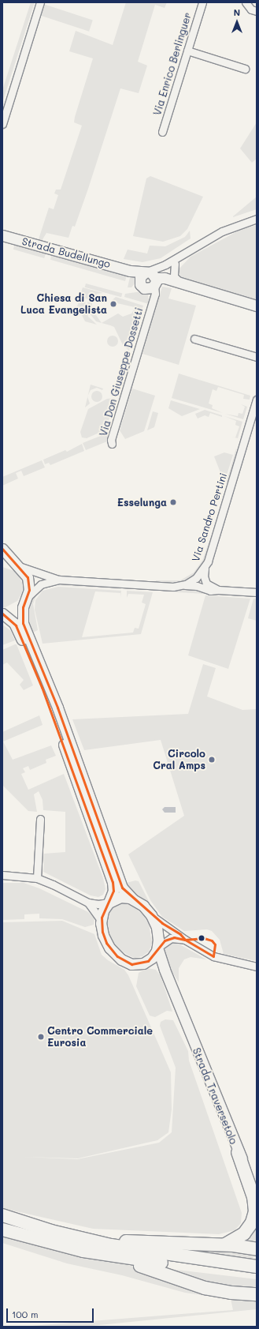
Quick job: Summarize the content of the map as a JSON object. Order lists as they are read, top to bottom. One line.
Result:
{"streets":{"main road":["Strada Budellungo","Strada Traversetolo"],"street":["Via Enrico Berlinguer","Via Don Giuseppe Dossetti","Via Sandro Pertini"]},"places":["Chiesa di San Luca Evangelista","Esselunga","Circolo Cral Amps","Centro Commerciale Eurosia"],"scale_bar":"100 m","north":"top"}
